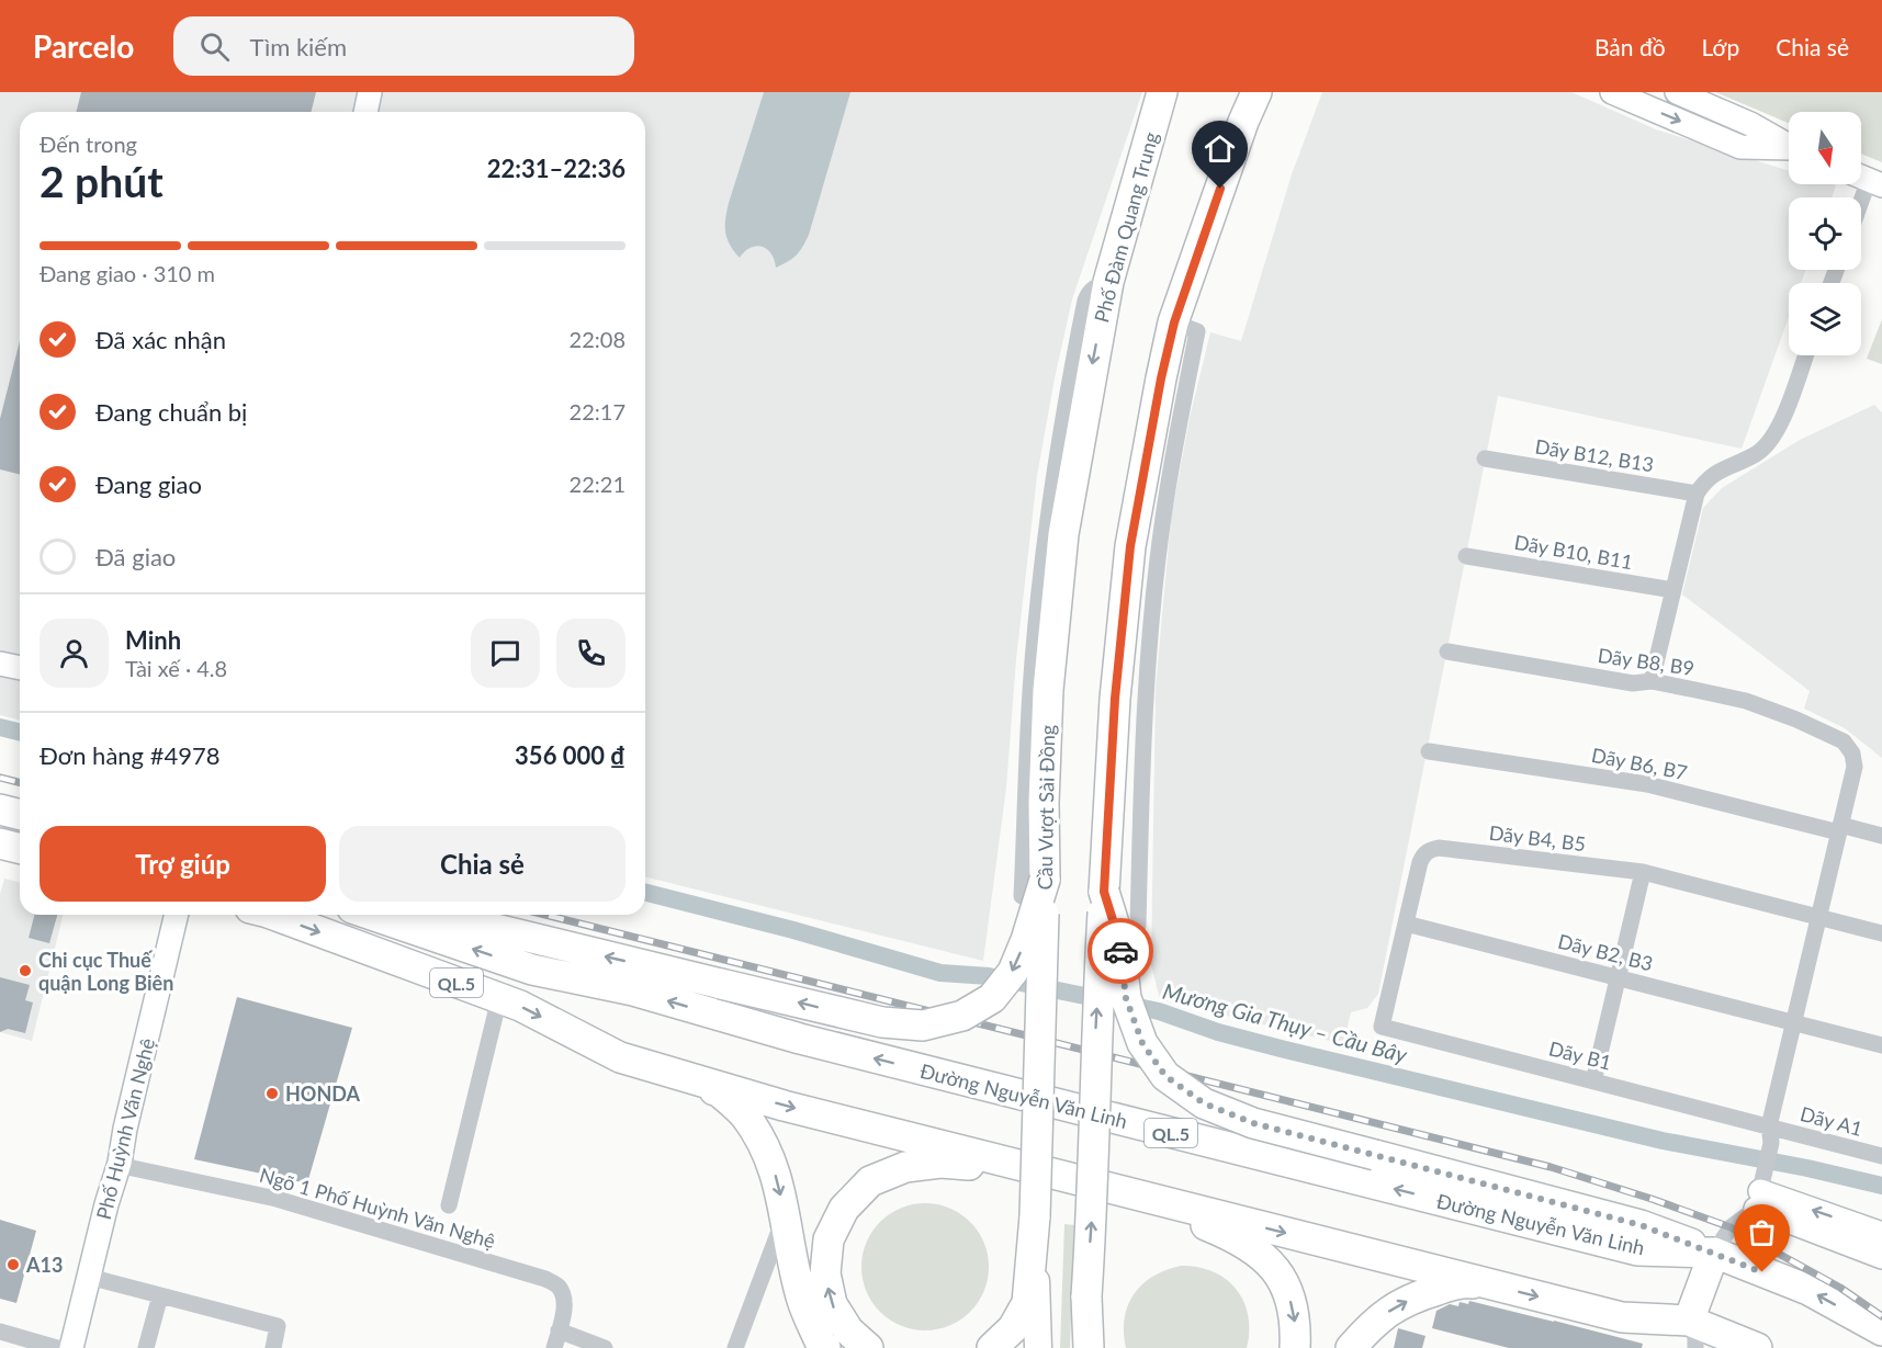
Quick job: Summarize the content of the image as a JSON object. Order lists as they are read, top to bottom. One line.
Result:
{"streets":{"highway":["Phố Đàm Quang Trung","Cầu Vượt Sài Đồng","QL.5","Đường Nguyễn Văn Linh"],"street":["Dãy B12, B13","Dãy B10, B11","Dãy B8, B9","Dãy B6, B7","Dãy B4, B5","Dãy B2, B3","Dãy B1","Dãy A1","Phố Huỳnh Văn Nghệ","Ngõ 1 Phố Huỳnh Văn Nghệ"]},"crossings":[["Phố Đàm Quang Trung","Cầu Vượt Sài Đồng"],["Dãy B8, B9","Dãy B6, B7"],["Dãy B4, B5","Dãy B2, B3"],["Dãy B4, B5","Dãy B1"],["Dãy B1","Dãy A1"],["Phố Huỳnh Văn Nghệ","Ngõ 1 Phố Huỳnh Văn Nghệ"]],"water":["Mương Gia Thụy – Cầu Bây"],"places":["Chi cục Thuế quận Long Biên","HONDA","A13"],"north":"bottom","page":{"header":"Parcelo","search":"Tìm kiếm","nav":["Bản đồ","Lớp","Chia sẻ"],"heading":["2 phút","Đến trong","22:31–22:36"],"panel":["Minh","Tài xế · 4.8","Đơn hàng #4978","356 000 ₫"],"bar":"Đang giao · 310 m","list":[["Đã xác nhận","22:08"],["Đang chuẩn bị","22:17"],["Đang giao","22:21"],"Đã giao"],"buttons":["Trợ giúp","Chia sẻ"]}}
